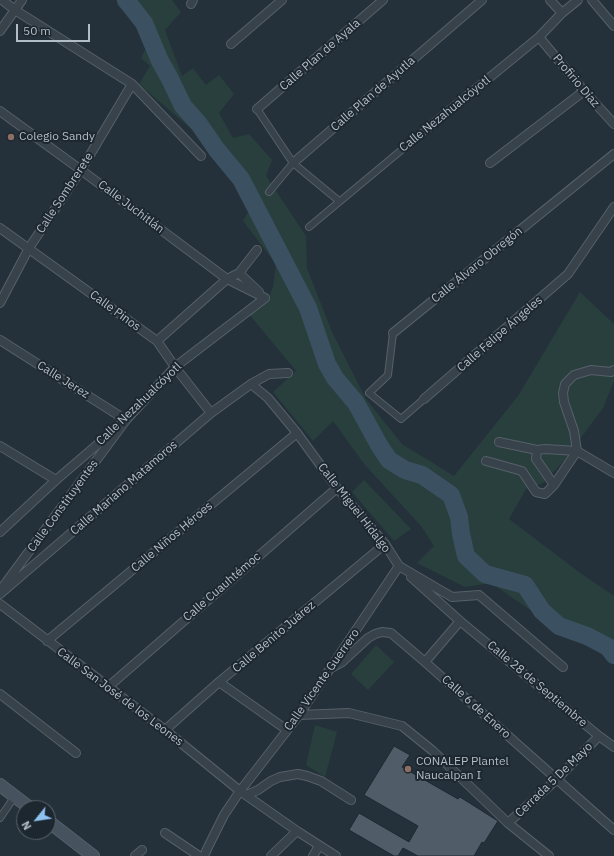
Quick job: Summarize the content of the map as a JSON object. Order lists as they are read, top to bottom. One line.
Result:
{"streets":{"street":["Calle Plan de Ayala","Profirio Díaz","Calle Plan de Ayutla","Calle Nezahualcóyotl","Calle Sombrerete","Calle Juchitlán","Calle Álvaro Obregón","Calle Pinos","Calle Felipe Ángeles","Calle Jerez","Calle Mariano Matamoros","Calle Constituyentes","Calle Miguel Hidalgo","Calle Niños Héroes","Calle Cuauhtémoc","Calle Benito Juárez","Calle Vicente Guerrero","Calle 28 de Septiembre","Calle San José de los Leones","Calle 6 de Enero","Cerrada 5 De Mayo"]},"crossings":[["Profirio Díaz","Calle Nezahualcóyotl"],["Calle Nezahualcóyotl","Calle Juchitlán"],["Calle Nezahualcóyotl","Calle Pinos"],["Calle Nezahualcóyotl","Calle Jerez"],["Calle Nezahualcóyotl","Calle Constituyentes"],["Calle Sombrerete","Calle Juchitlán"],["Calle Sombrerete","Calle Pinos"],["Calle Álvaro Obregón","Calle Felipe Ángeles"],["Calle Pinos","Calle Mariano Matamoros"],["Calle Jerez","Calle Constituyentes"],["Calle Mariano Matamoros","Calle Constituyentes"],["Calle Mariano Matamoros","Calle Miguel Hidalgo"],["Calle Miguel Hidalgo","Calle Niños Héroes"],["Calle Miguel Hidalgo","Calle Cuauhtémoc"],["Calle Miguel Hidalgo","Calle Benito Juárez"],["Calle Miguel Hidalgo","Calle Vicente Guerrero"],["Calle Miguel Hidalgo","Calle 28 de Septiembre"],["Calle Niños Héroes","Calle San José de los Leones"],["Calle Cuauhtémoc","Calle San José de los Leones"],["Calle Benito Juárez","Calle San José de los Leones"],["Calle Vicente Guerrero","Calle 28 de Septiembre"],["Calle Vicente Guerrero","Calle San José de los Leones"],["Calle Vicente Guerrero","Calle 6 de Enero"],["Calle 28 de Septiembre","Cerrada 5 De Mayo"],["Calle 6 de Enero","Cerrada 5 De Mayo"]],"places":["Colegio Sandy","CONALEP Plantel Naucalpan I"],"scale_bar":"50 m","north":"bottom left"}
